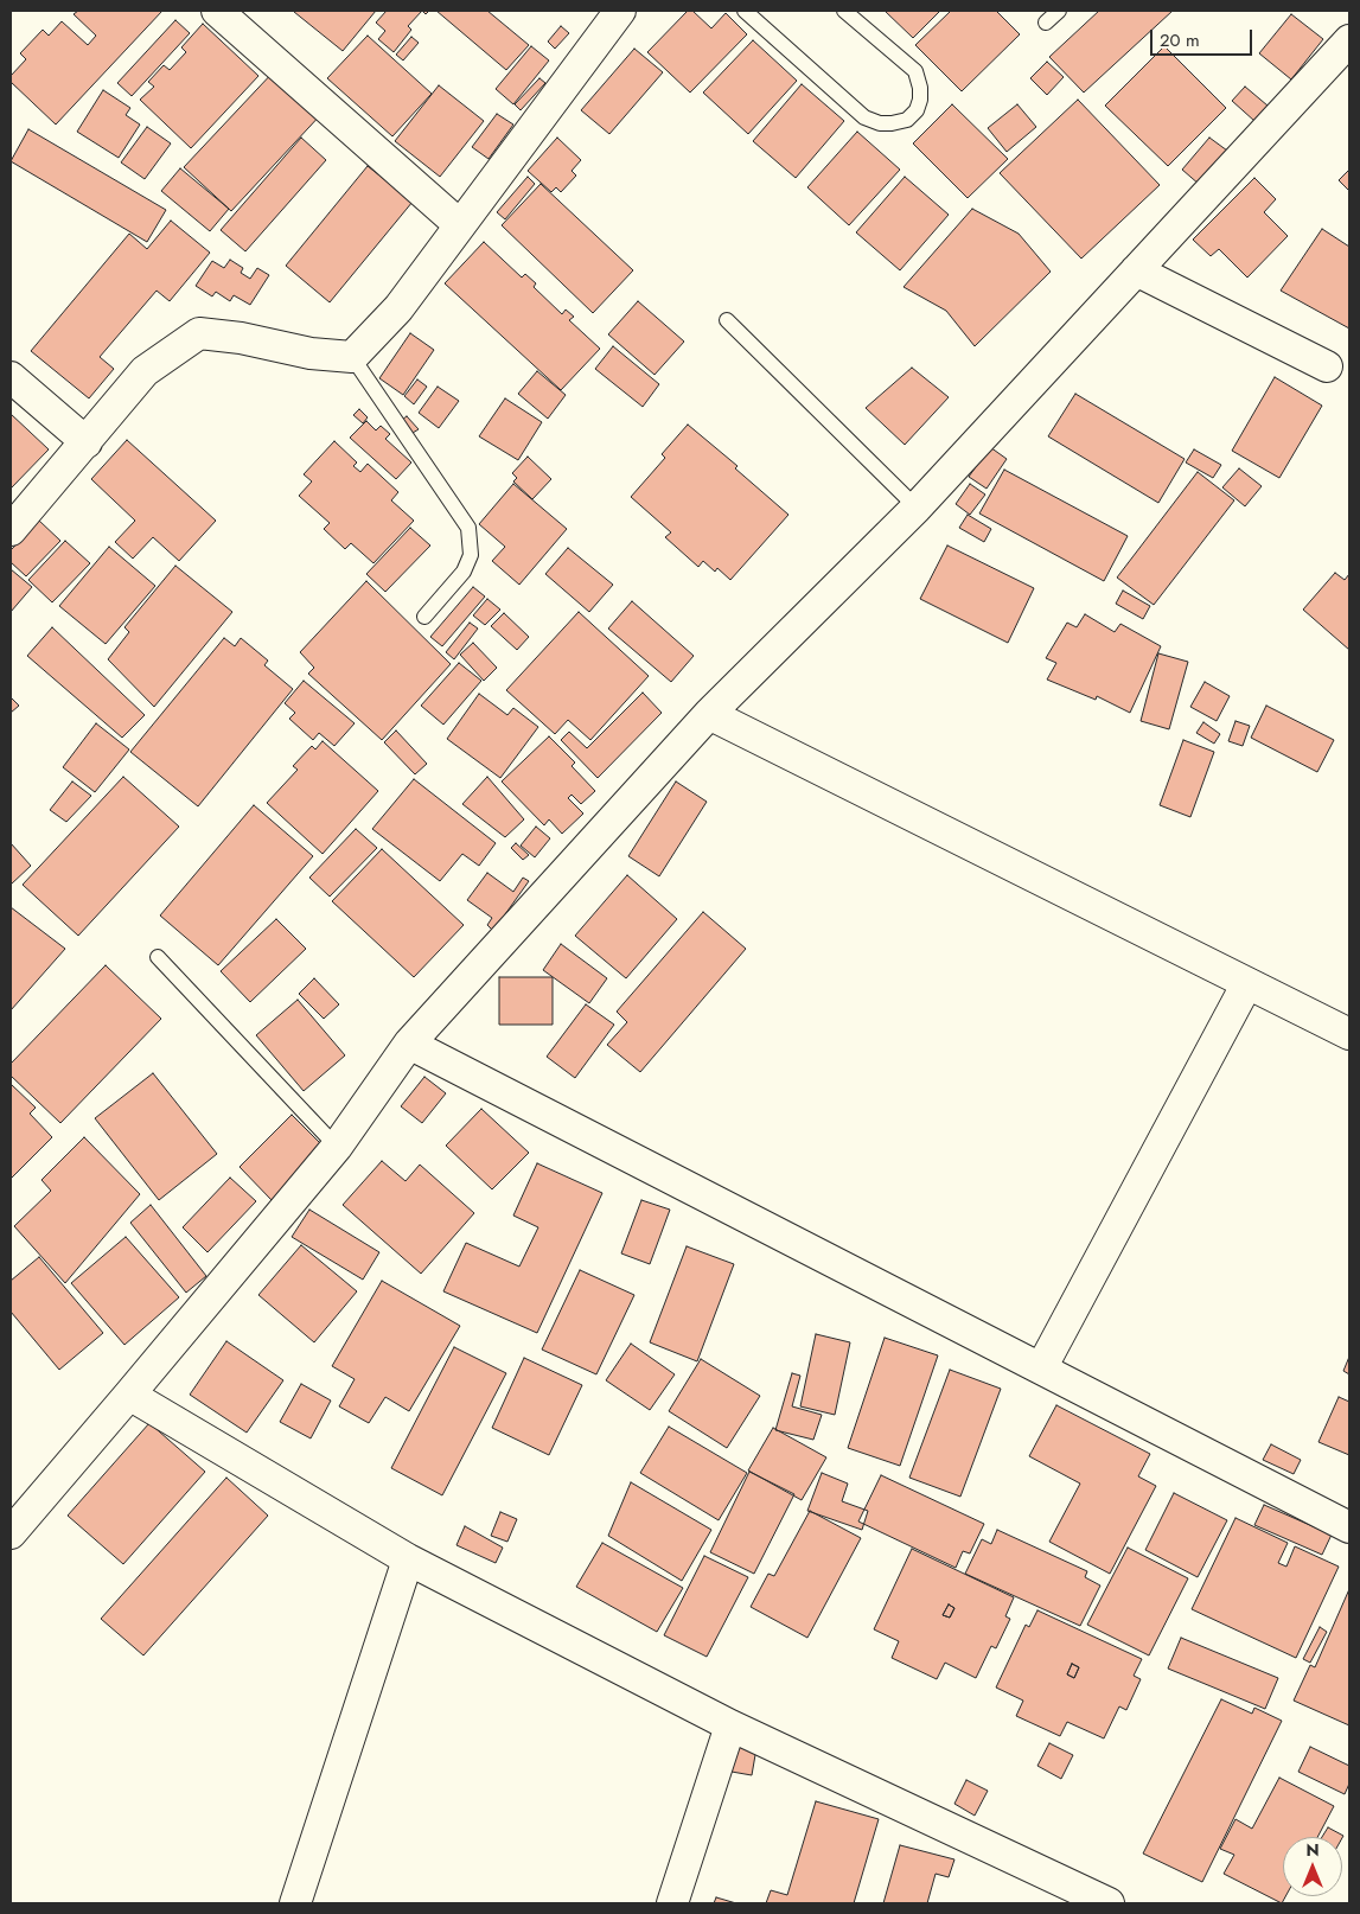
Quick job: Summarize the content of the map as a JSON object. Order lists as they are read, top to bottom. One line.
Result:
{"scale_bar":"20 m","north":"top"}
